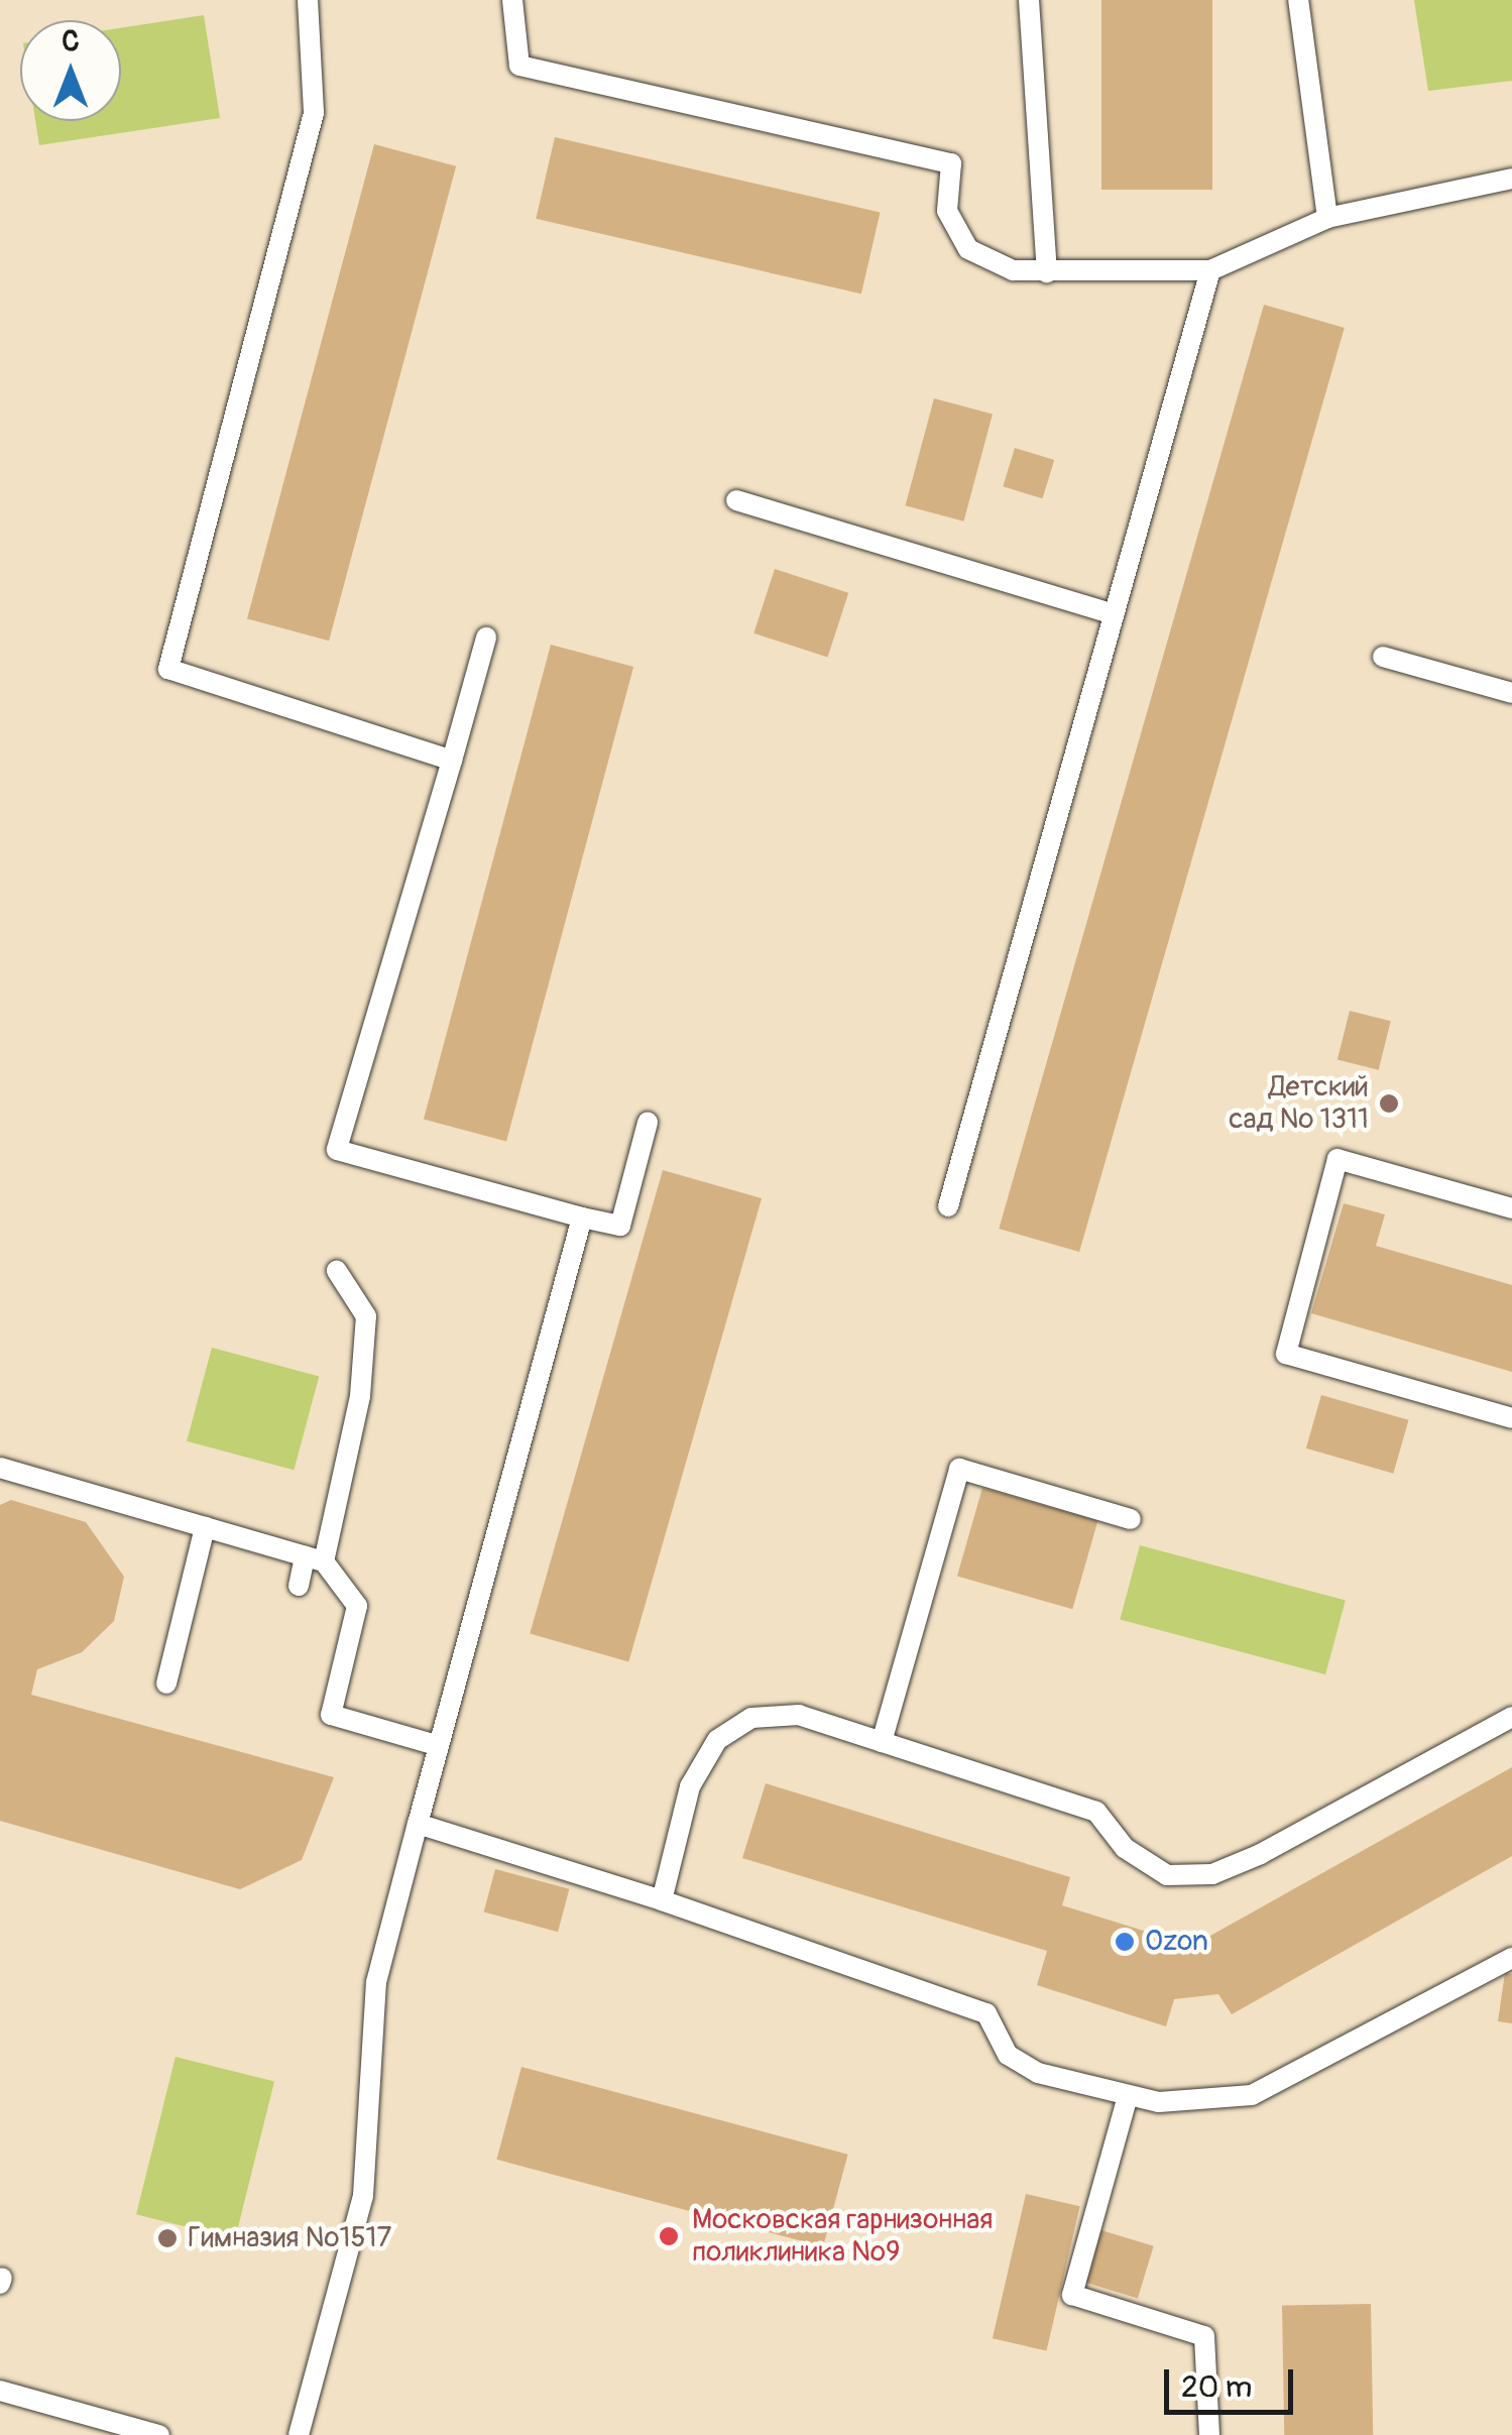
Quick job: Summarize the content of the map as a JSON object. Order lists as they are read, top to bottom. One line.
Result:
{"places":["Детский сад № 1311","Ozon","Московская гарнизонная поликлиника №9","Гимназия №1517"],"scale_bar":"20 m","north":"top"}
